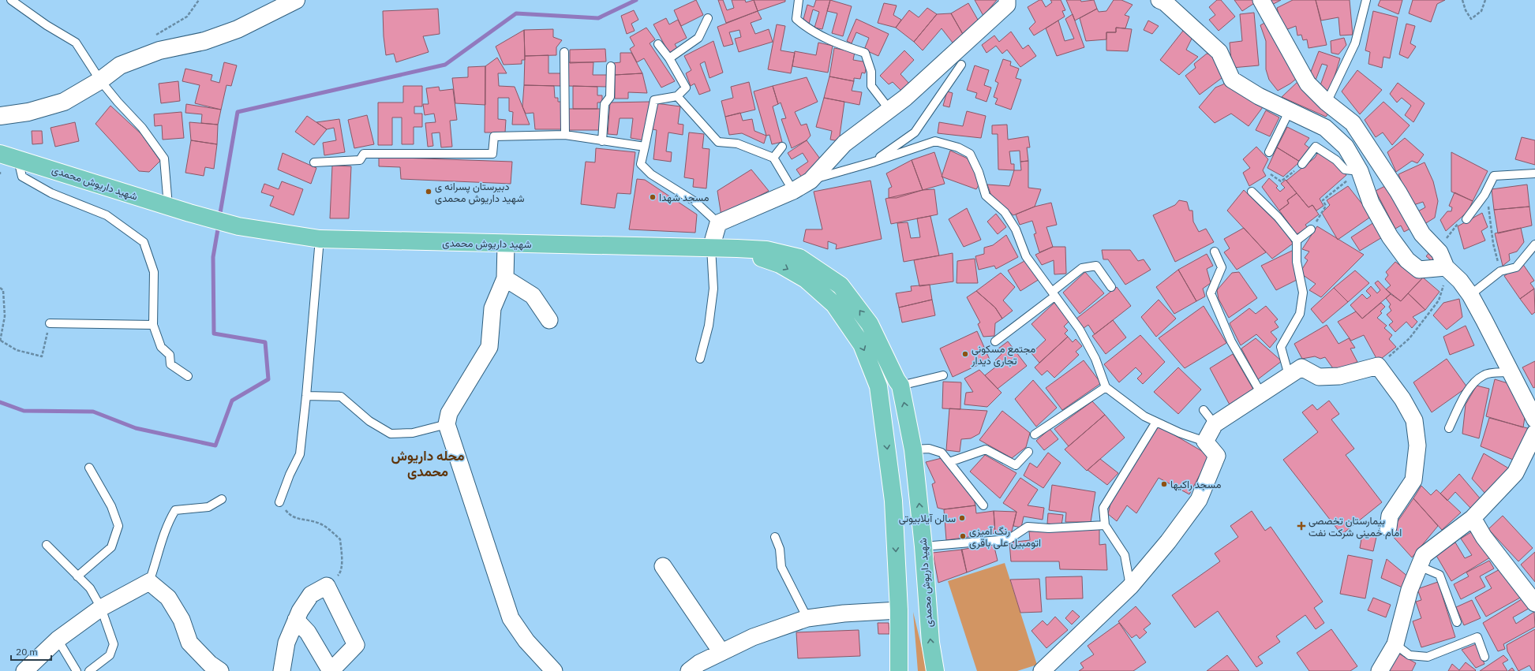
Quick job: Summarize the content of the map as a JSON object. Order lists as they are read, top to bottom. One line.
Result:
{"streets":{"main road":["شهید داریوش محمدی"]},"districts":["محله داریوش محمدی"],"places":{"other":["دبیرستان پسرانه ی شهید داریوش محمدی","مسجد شهدا","مجتمع مسکونی تجاری دیدار","مسجد راکیها","سالن آیلابیوتی","رنگ آمیزی اتومبیل علی باقری"],"health":["بیمارستان تخصصی امام خمینی شرکت نفت"]},"scale_bar":"20 m"}
